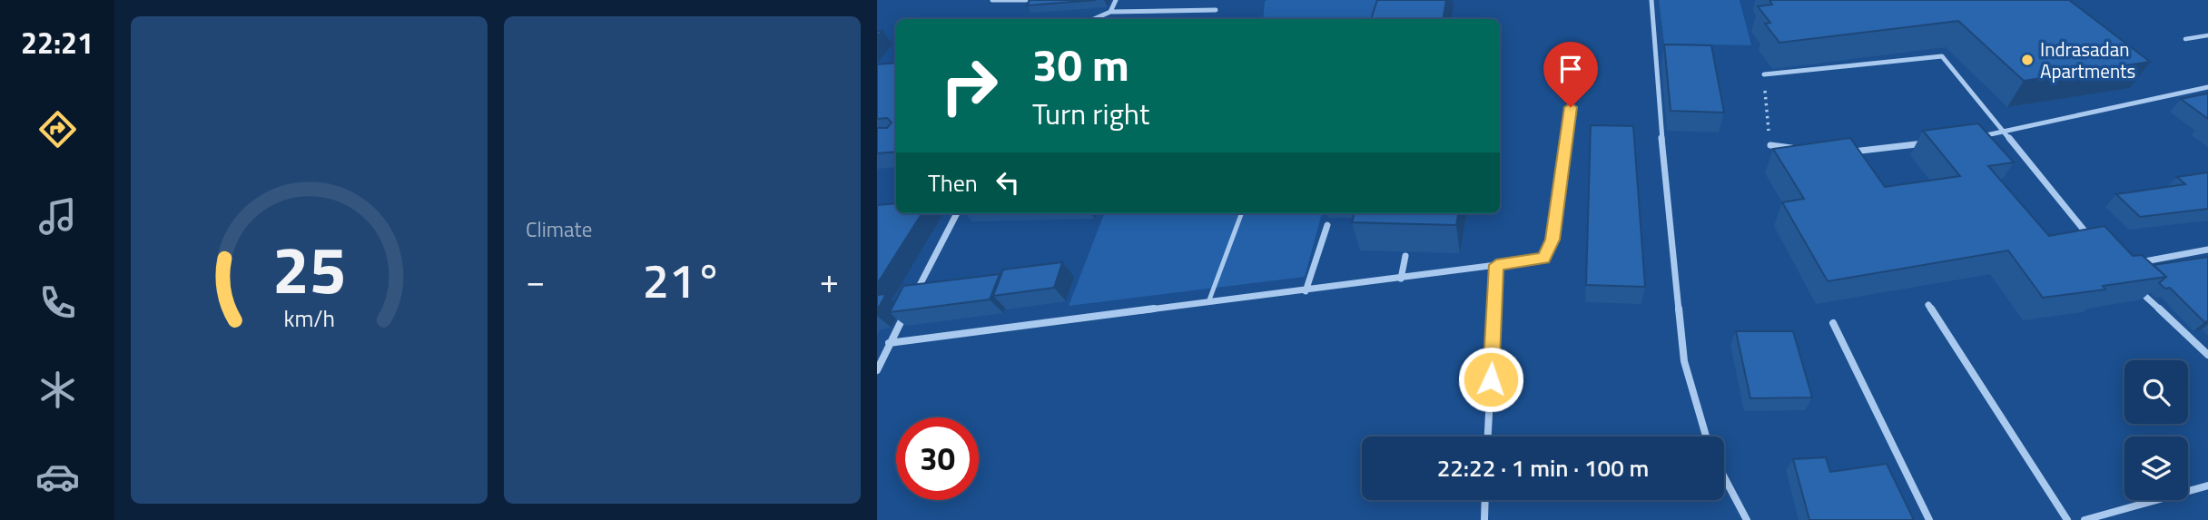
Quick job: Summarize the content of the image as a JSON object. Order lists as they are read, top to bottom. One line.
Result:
{"places":["Indrasadan Apartments"],"page":{"tabs":"22:21","tile":"Climate","turn":["30 m","Turn right"],"then":"Then","heat":["−","21°","+"],"limit":"30","trip":"22:22 · 1 min · 100 m","gauge":["25","km/h"]}}
